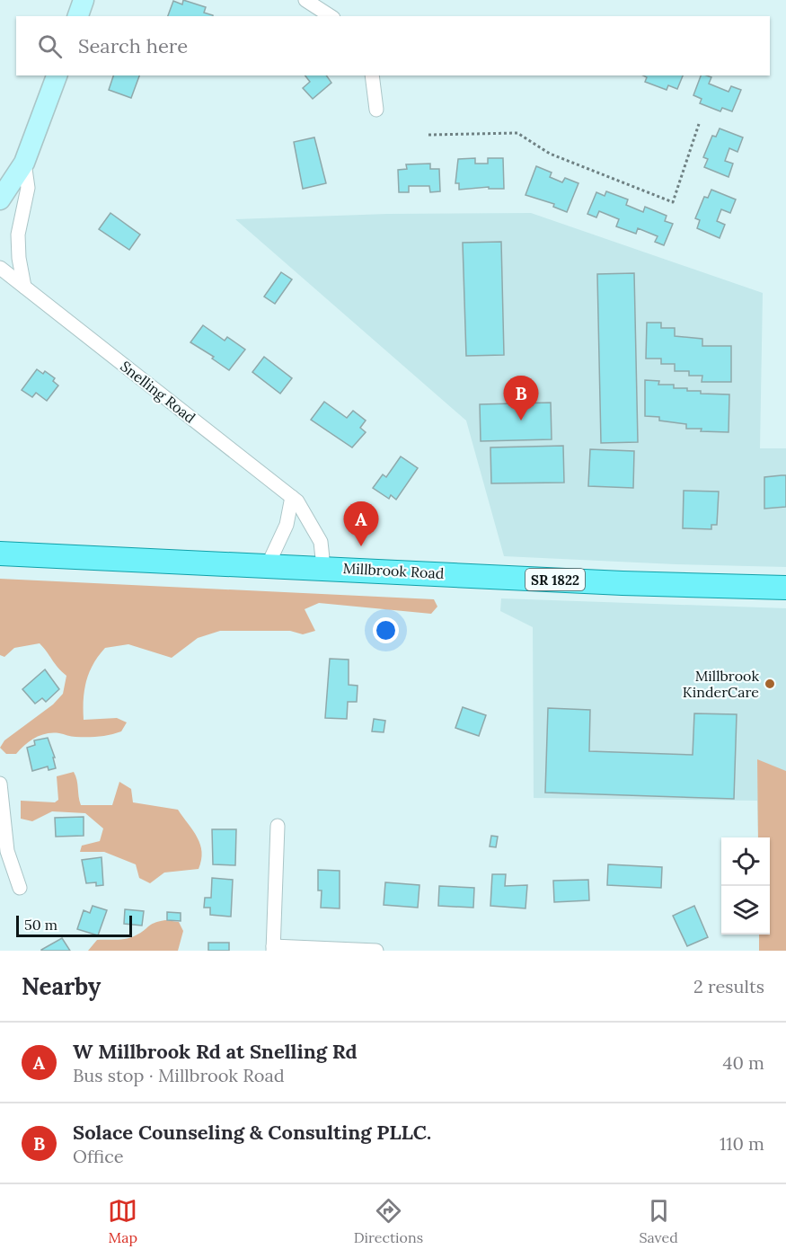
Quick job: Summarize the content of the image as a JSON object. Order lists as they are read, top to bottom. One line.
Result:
{"streets":{"main road":["Millbrook Road","SR 1822"],"street":["Snelling Road"]},"crossings":[["Snelling Road","Millbrook Road"]],"places":["Millbrook KinderCare"],"scale_bar":"50 m","page":{"search":"Search here","pins":["B","A"],"scale":"50 m","heading":["Nearby","2 results"],"list":[{"mark":"A","name":"W Millbrook Rd at Snelling Rd","note":"Bus stop · Millbrook Road","value":"40 m"},{"mark":"B","name":"Solace Counseling & Consulting PLLC.","note":"Office","value":"110 m"}],"nav":["Map","Directions","Saved"]}}
